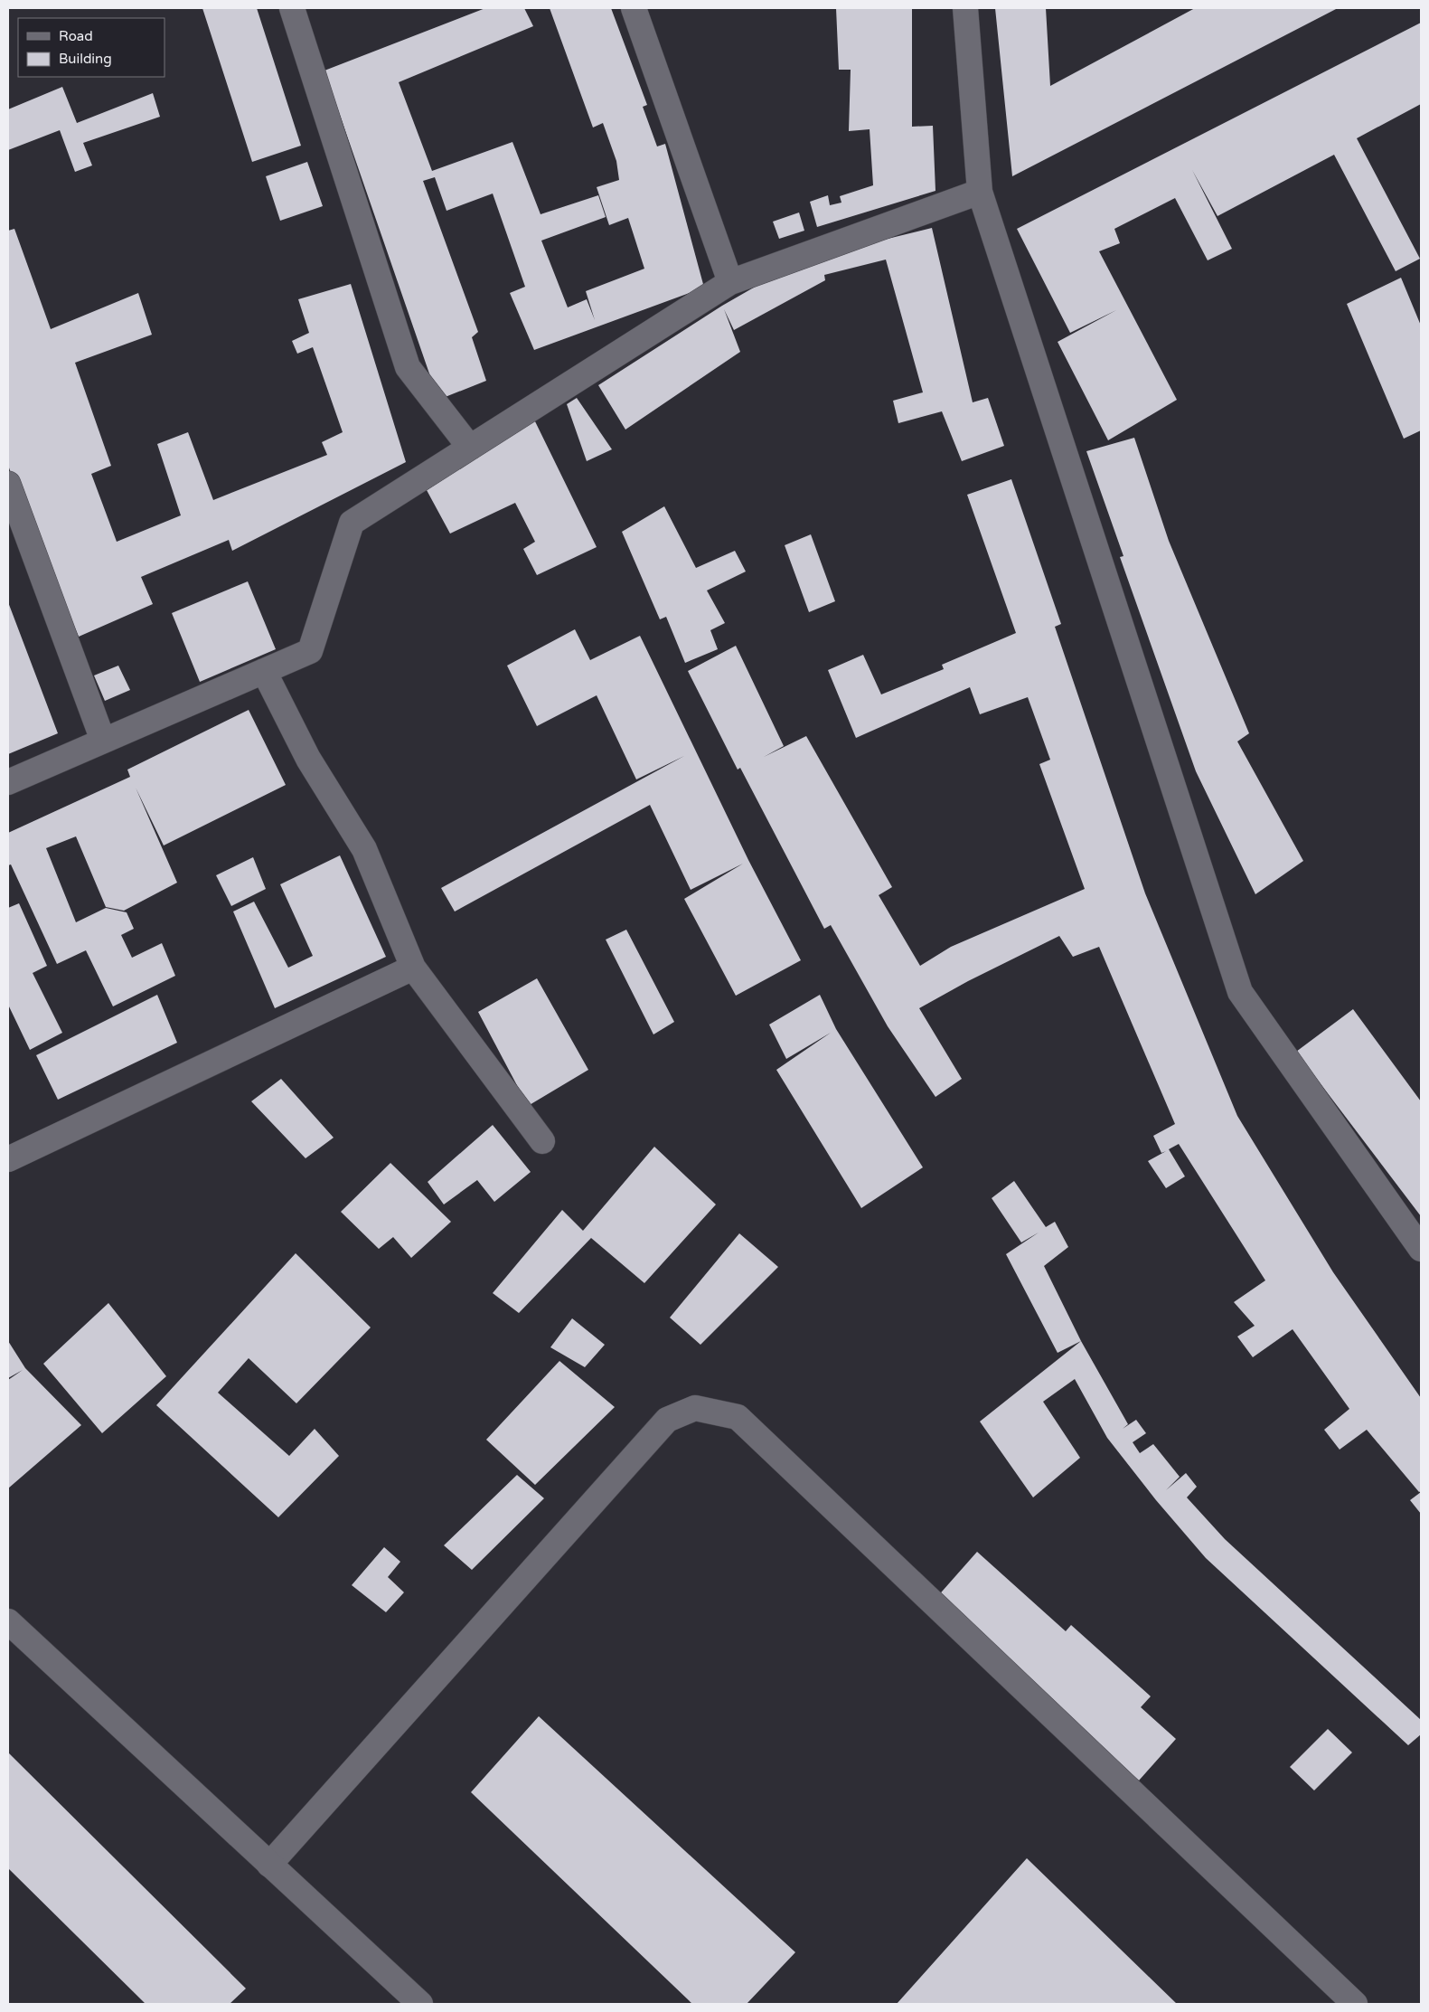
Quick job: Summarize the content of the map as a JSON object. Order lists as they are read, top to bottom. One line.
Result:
{"legend":["Road","Building"]}
